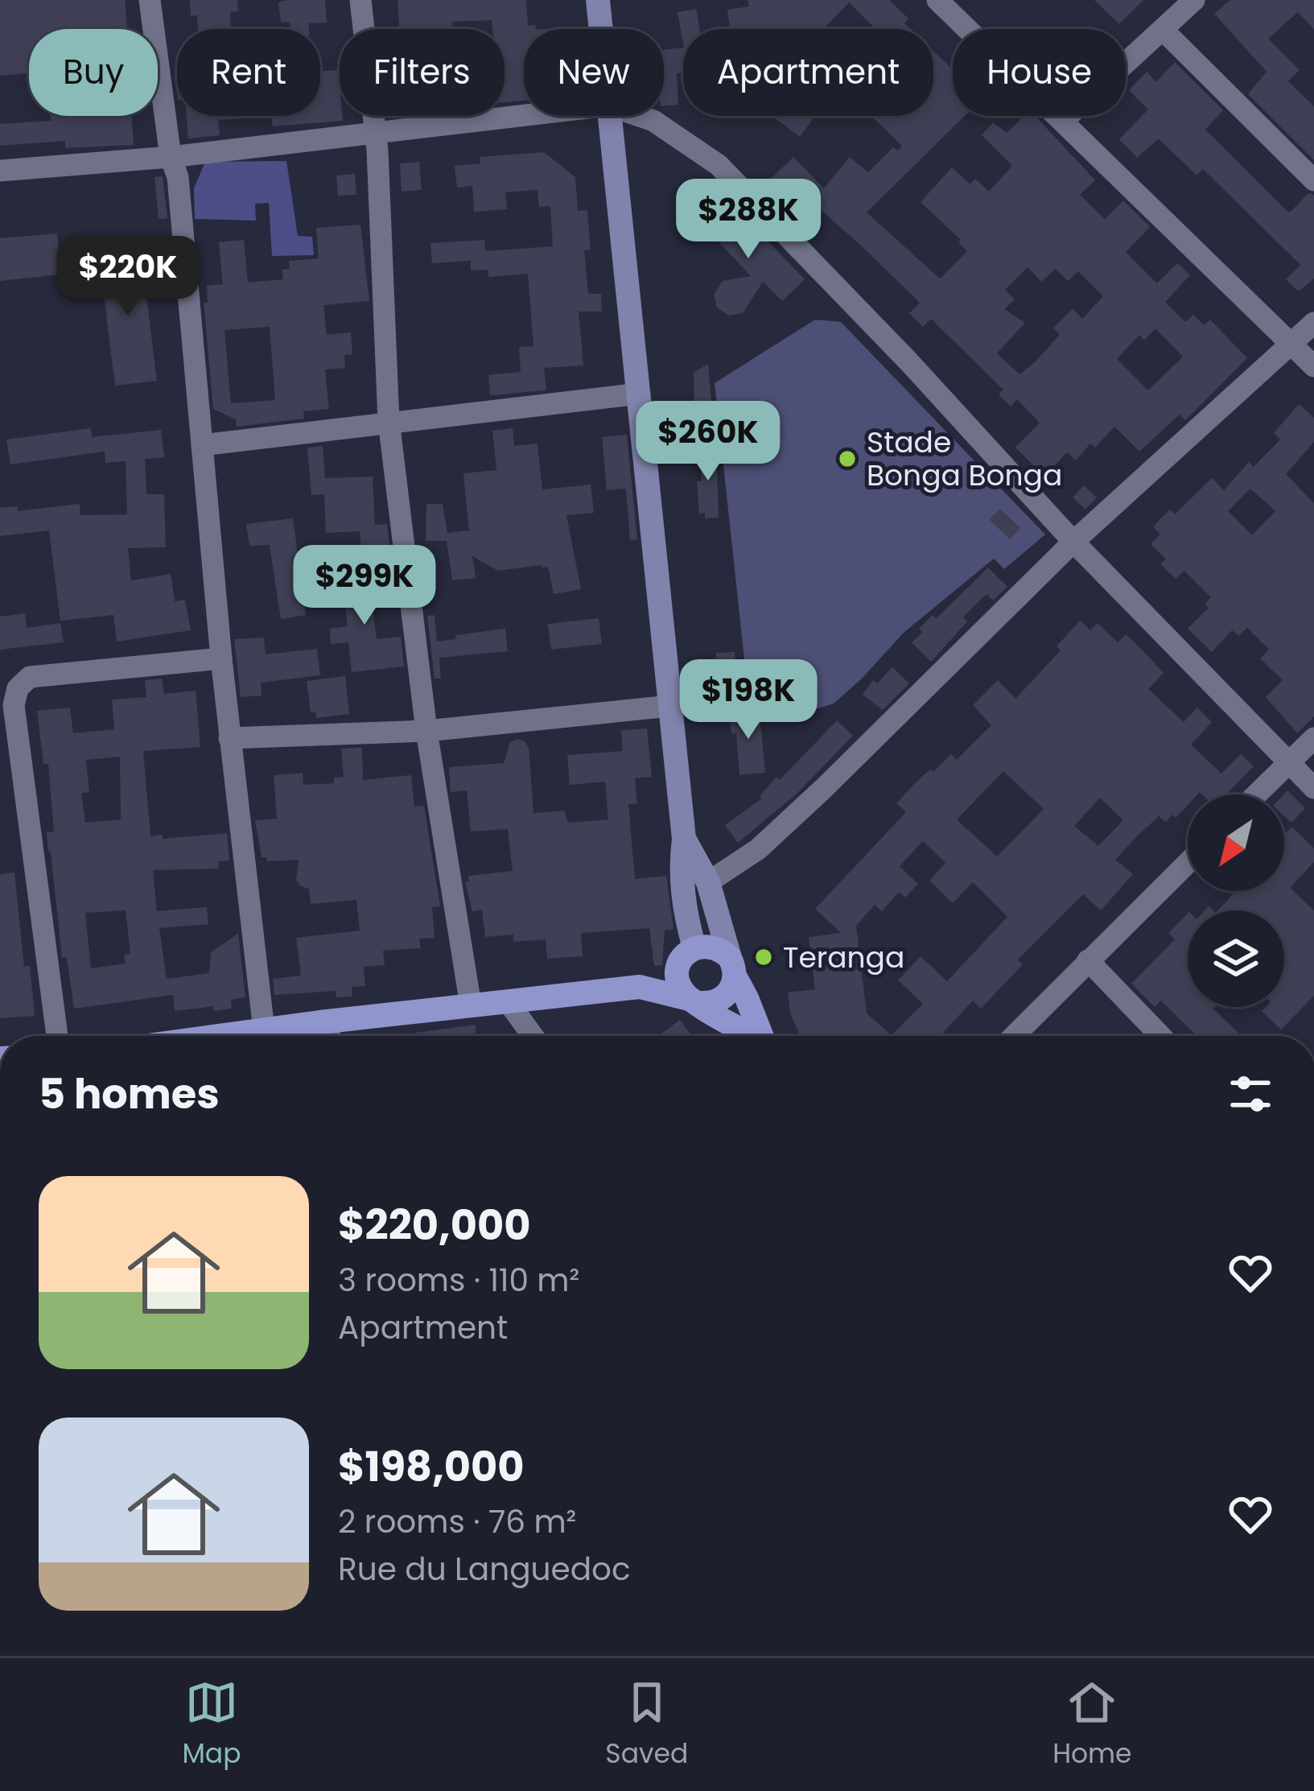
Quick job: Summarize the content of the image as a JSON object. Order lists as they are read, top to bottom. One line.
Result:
{"places":["Stade Bonga Bonga","Teranga"],"north":"bottom left","page":{"chip":["Buy","Rent","Filters","New","Apartment","House"],"price":["$288K","$220K","$260K","$299K","$198K"],"heading":"5 homes","list":[{"name":"$220,000","note":"3 rooms · 110 m² · Apartment"},{"name":"$198,000","note":"2 rooms · 76 m² · Rue du Languedoc"}],"tabs":["Map","Saved","Home"]}}
